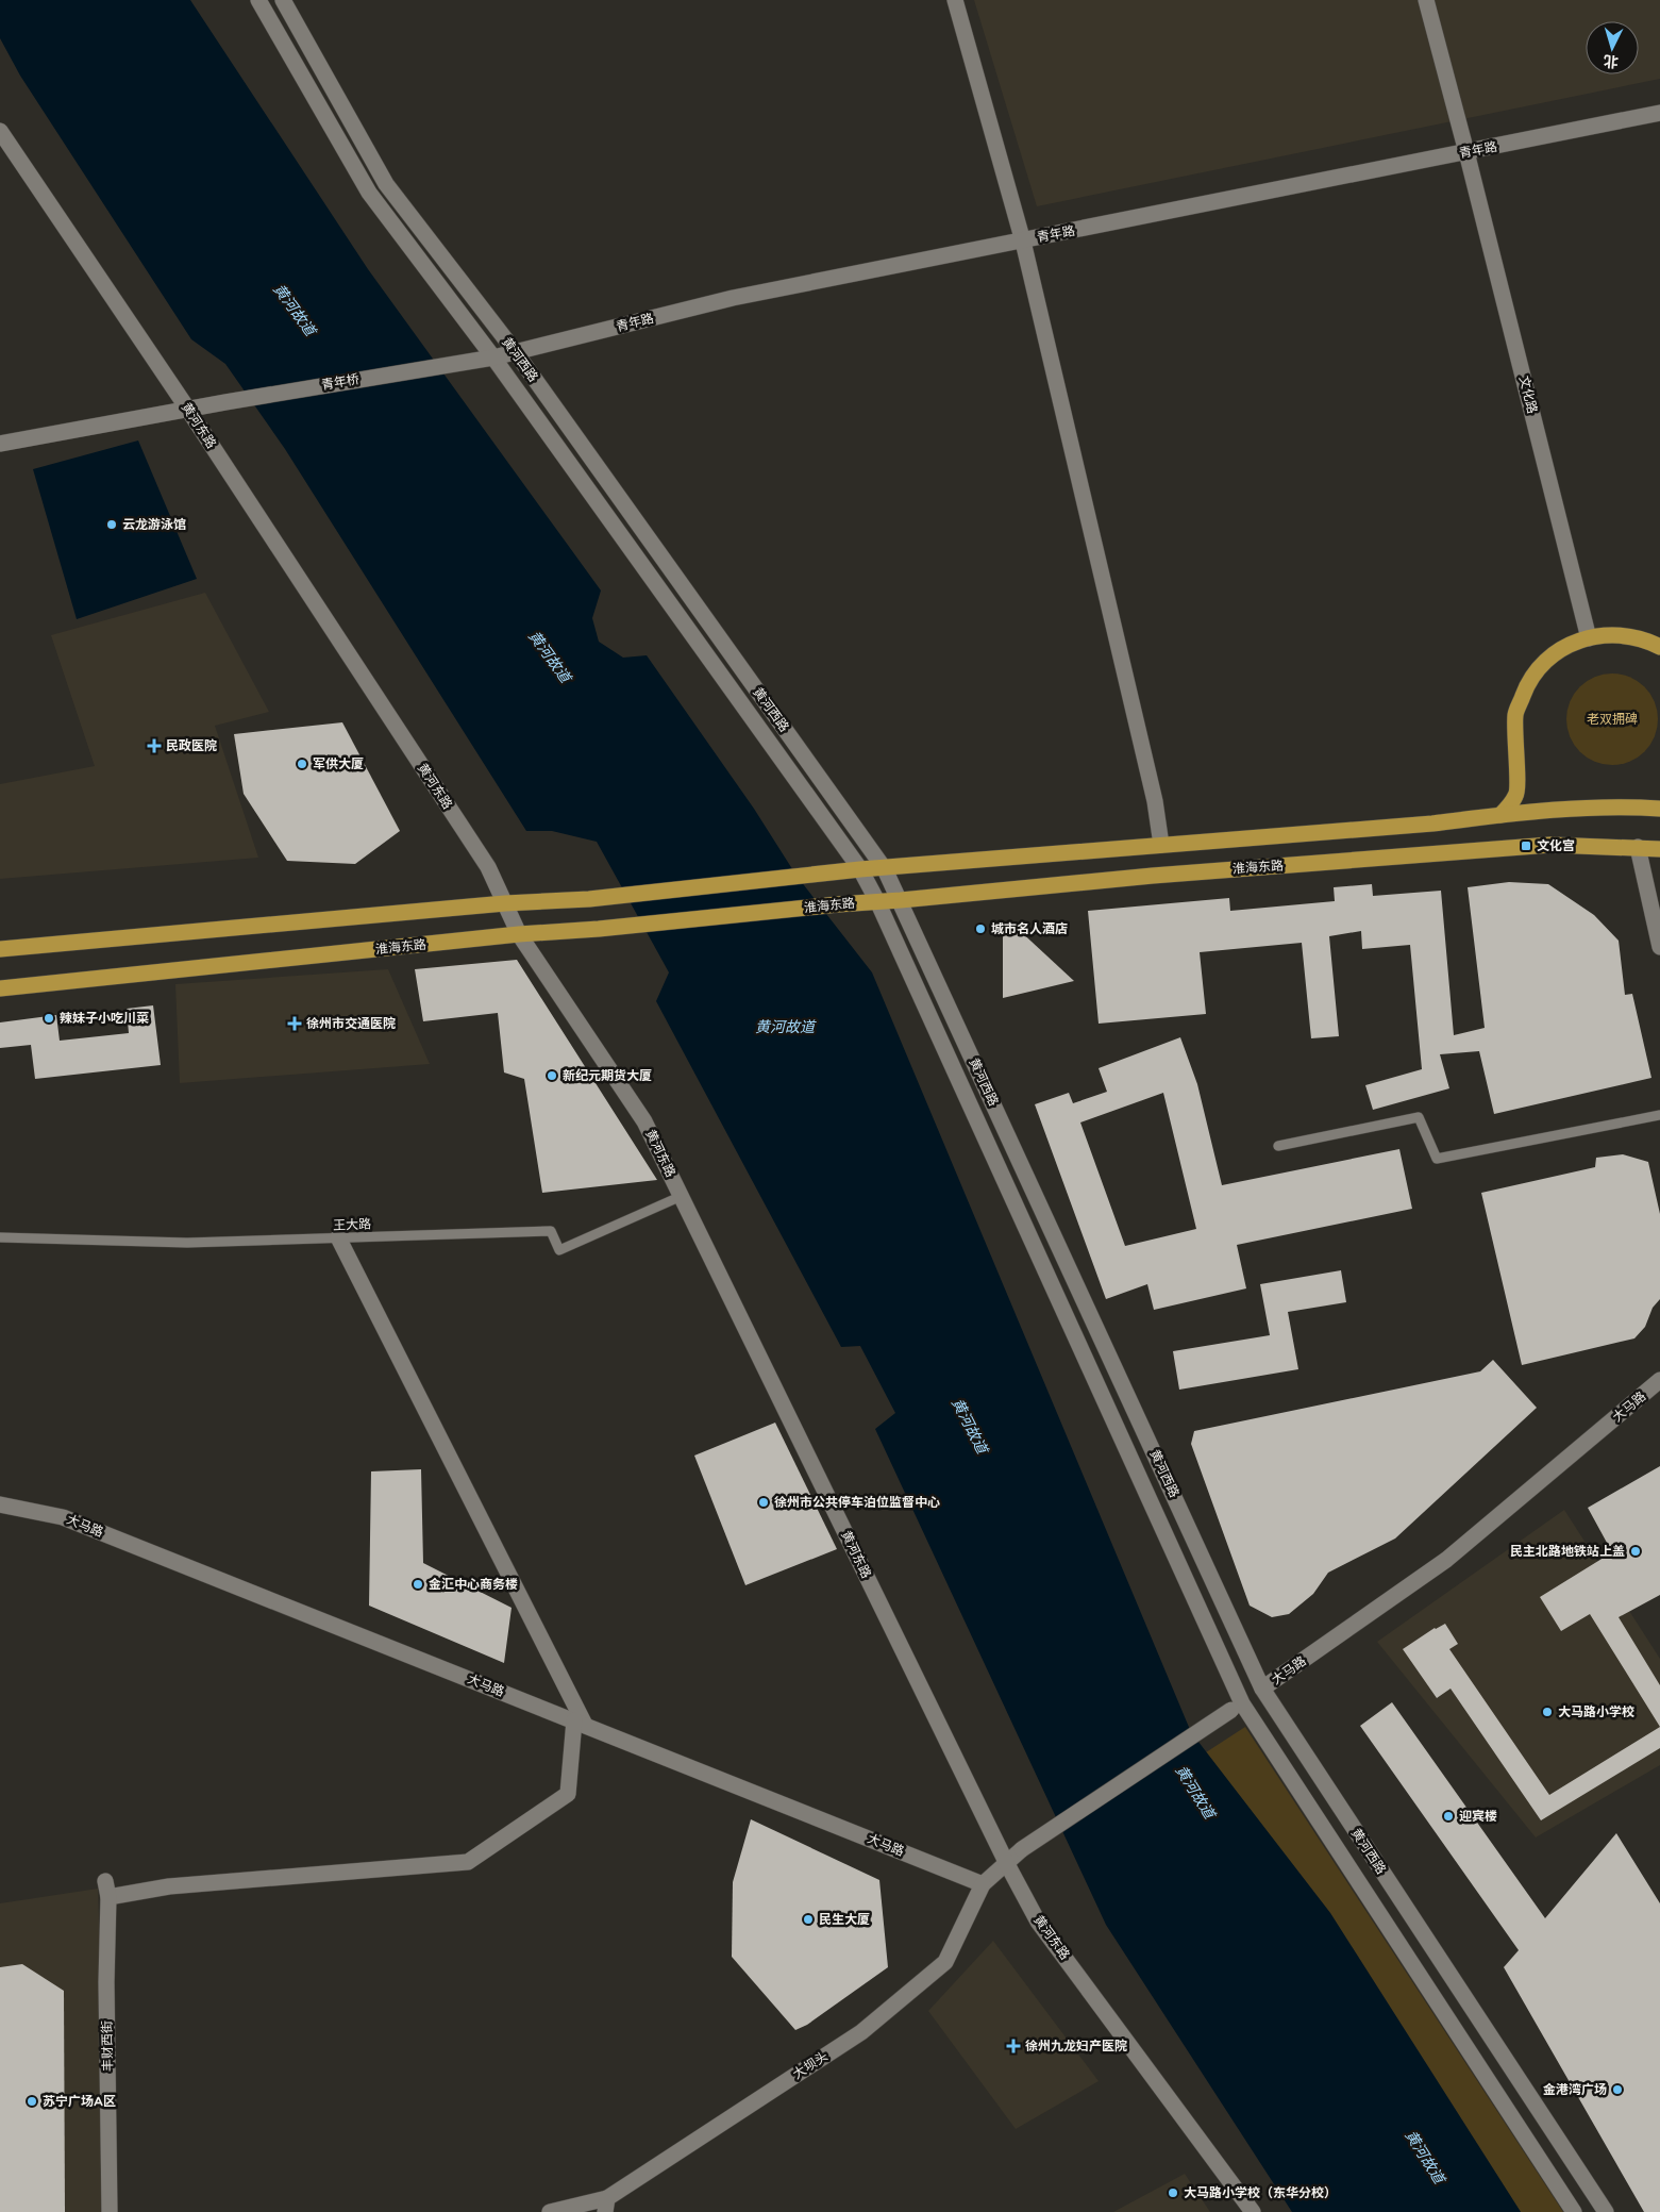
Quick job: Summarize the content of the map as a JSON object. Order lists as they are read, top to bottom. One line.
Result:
{"streets":{"main road":["淮海东路"],"street":["青年路","黄河西路","青年桥","文化路","黄河东路","大马路","丰财西街","大坝头"],"lane":["王大路"]},"crossings":[["青年路","黄河西路"],["青年路","青年桥"],["青年路","文化路"],["黄河西路","淮海东路"],["黄河西路","大马路"],["青年桥","黄河东路"],["黄河东路","淮海东路"],["黄河东路","王大路"],["黄河东路","大马路"],["大马路","大坝头"]],"water":["黄河故道"],"parks":["老双拥碑"],"places":{"other":["云龙游泳馆","军供大厦","城市名人酒店","辣妹子小吃川菜","新纪元期货大厦","徐州市公共停车泊位监督中心","民主北路地铁站上盖","金汇中心商务楼","大马路小学校","迎宾楼","民生大厦","金港湾广场","苏宁广场A区","大马路小学校（东华分校）"],"health":["民政医院","徐州市交通医院","徐州九龙妇产医院"],"transit":["文化宫"]},"north":"bottom"}
